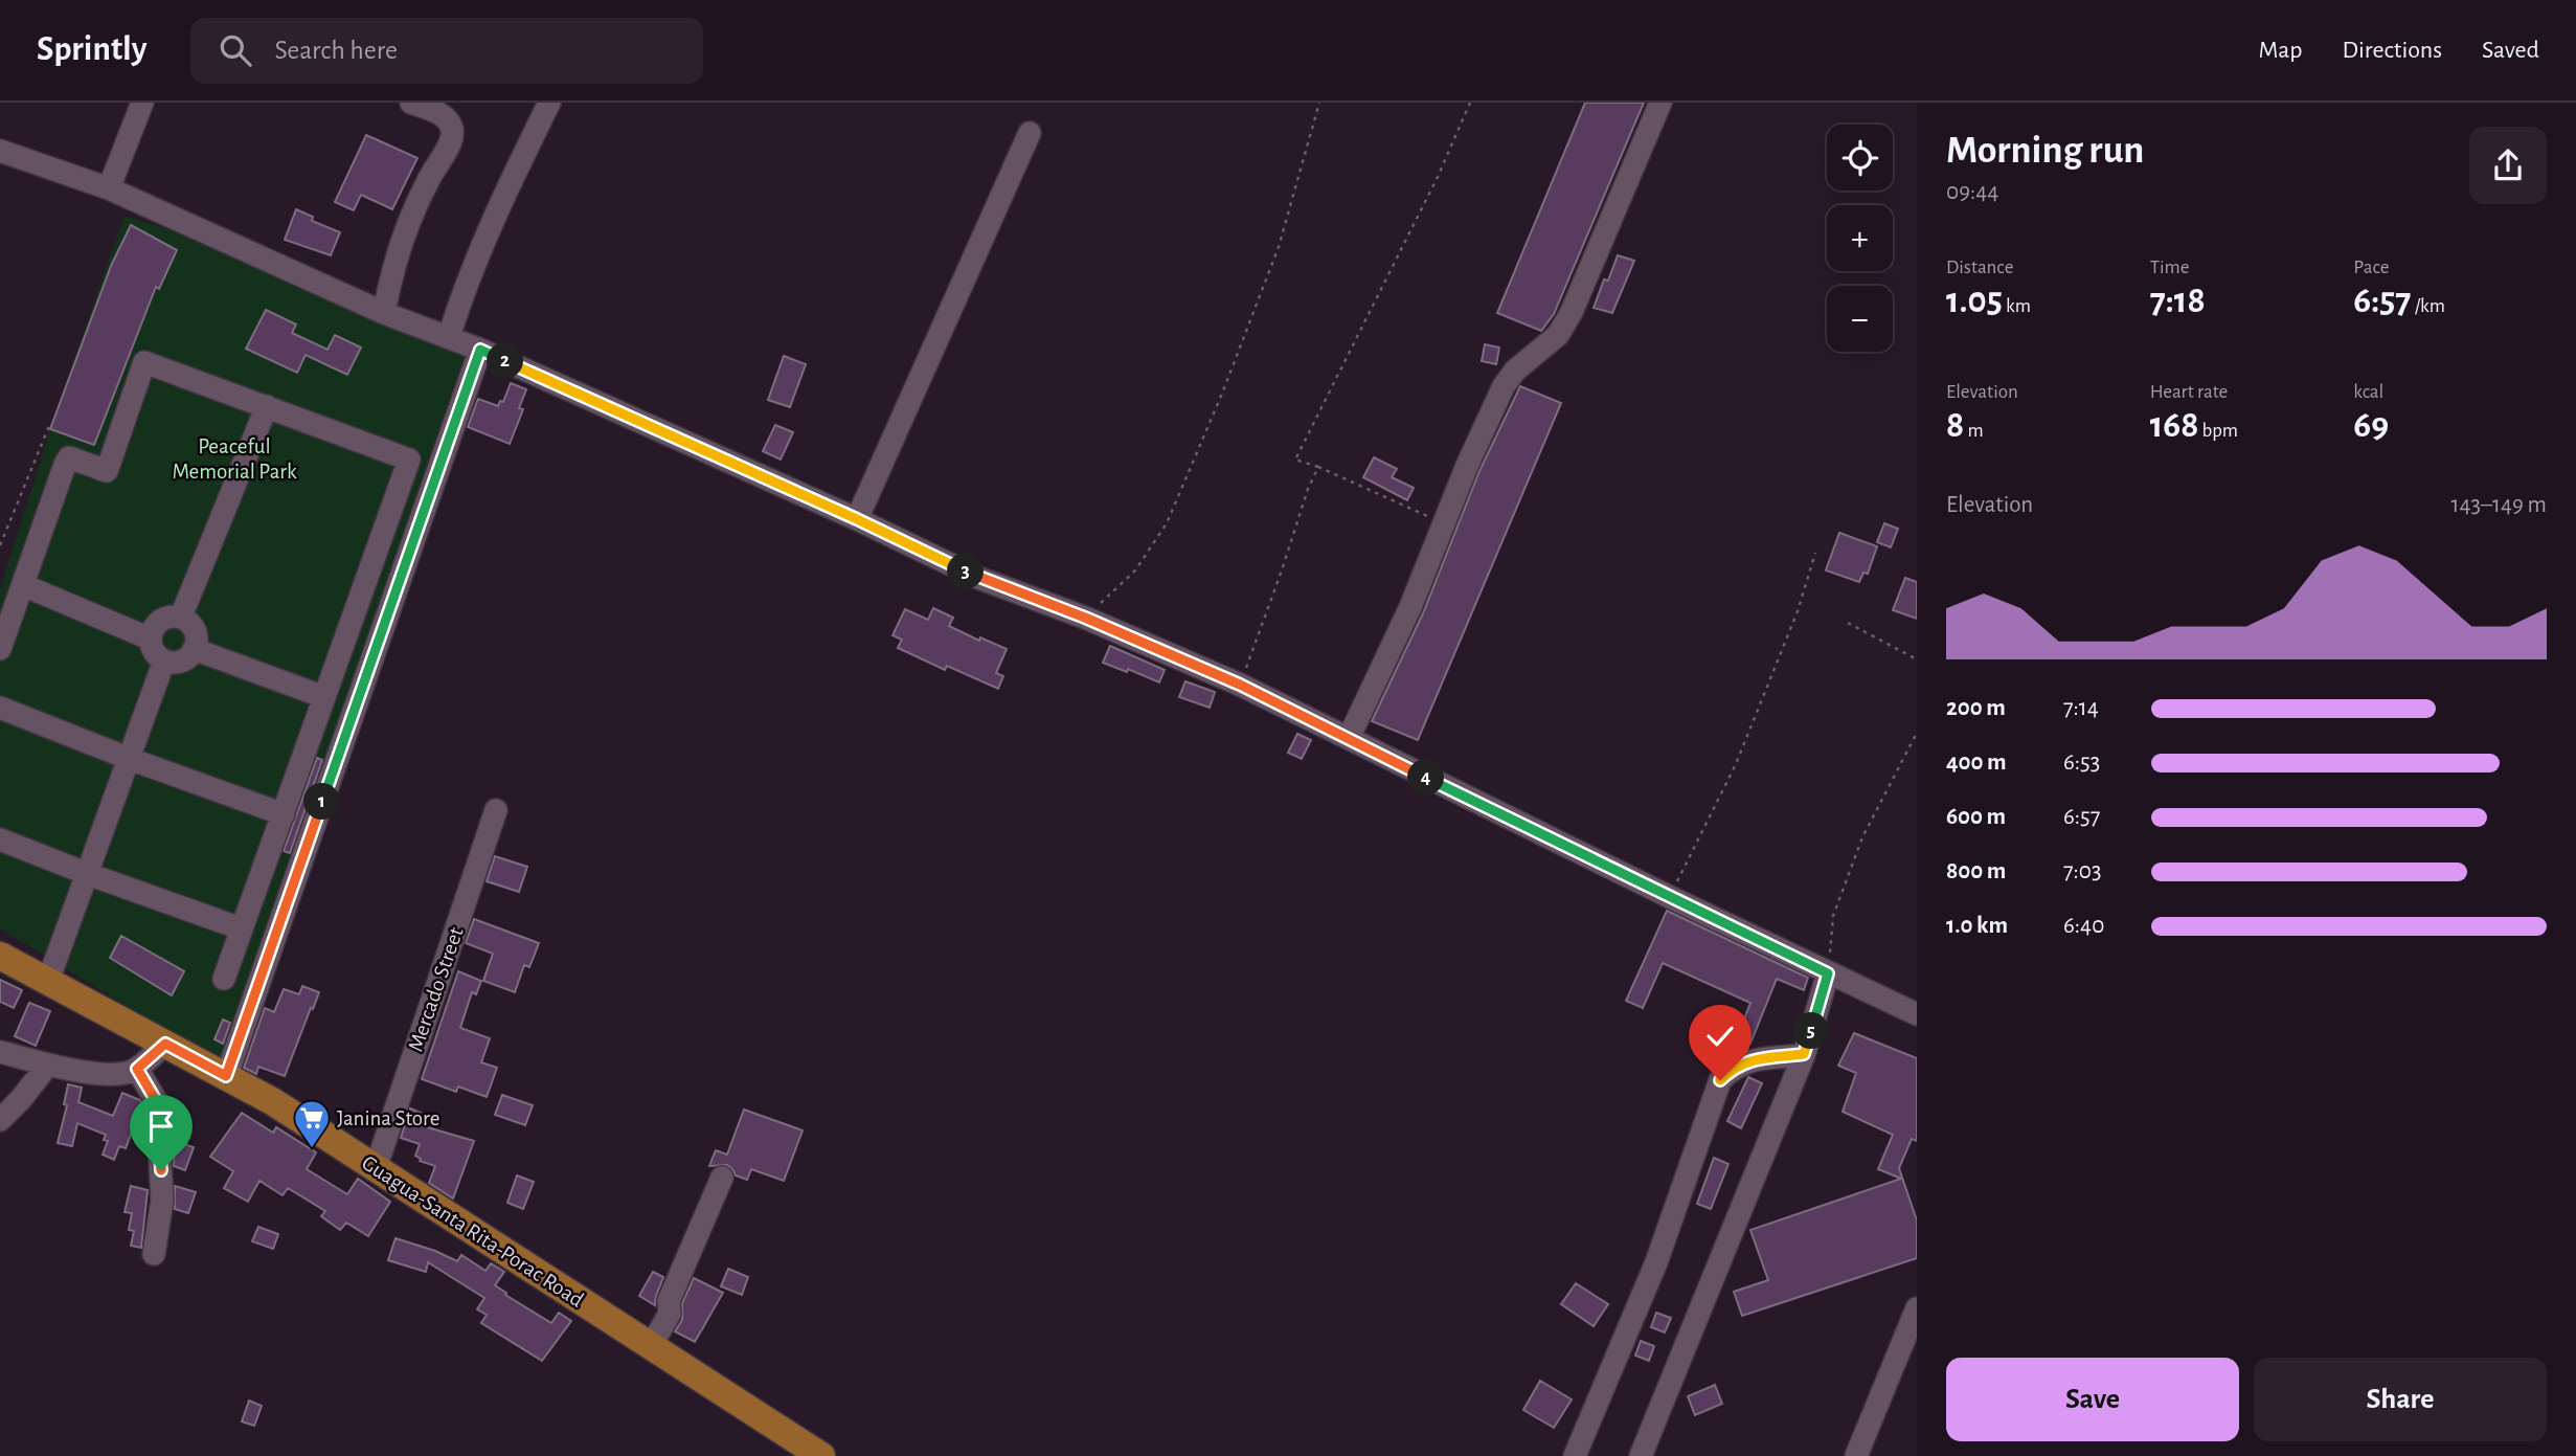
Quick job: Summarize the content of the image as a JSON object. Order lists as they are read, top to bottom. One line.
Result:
{"streets":{"main road":["Guagua-Santa Rita-Porac Road"],"street":["Mercado Street"]},"crossings":[["Mercado Street","Guagua-Santa Rita-Porac Road"]],"parks":["Peaceful Memorial Park"],"places":{"supermarket":["Janina Store"]},"page":{"header":"Sprintly","search":"Search here","nav":["Map","Directions","Saved"],"heading":["Morning run","09:44"],"map_buttons":["+","−"],"stats":[["Distance","1.05 km"],["Time","7:18"],["Pace","6:57 /km"],["Elevation","8 m"],["Heart rate","168 bpm"],["kcal","69"]],"pins":["2","3","4","1","5"],"chart":["Elevation","143–149 m"],"list":[{"name":"200 m","note":"7:14"},{"name":"400 m","note":"6:53"},{"name":"600 m","note":"6:57"},{"name":"800 m","note":"7:03"},{"name":"1.0 km","note":"6:40"}],"buttons":["Save","Share"]}}
